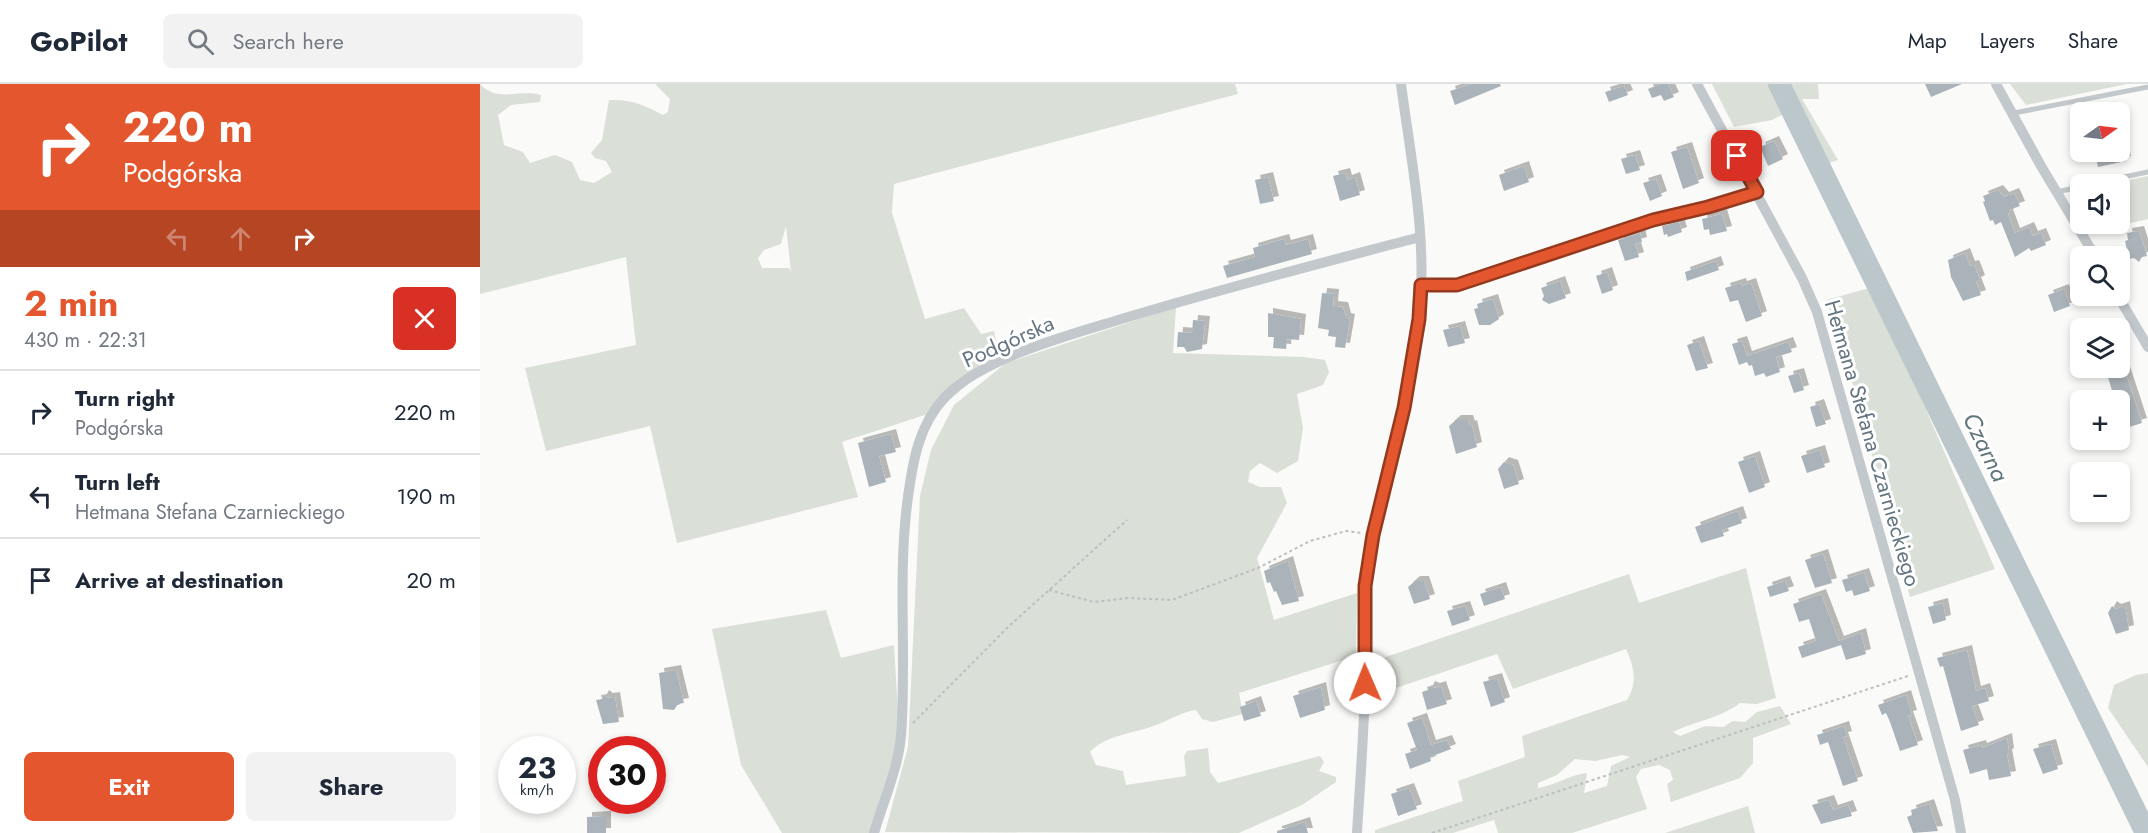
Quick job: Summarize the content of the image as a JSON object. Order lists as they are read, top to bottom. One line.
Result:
{"streets":{"street":["Podgórska","Hetmana Stefana Czarnieckiego"]},"water":["Czarna"],"north":"right","page":{"header":"GoPilot","search":"Search here","nav":["Map","Layers","Share"],"turn":["220 m","Podgórska"],"map_buttons":["+","−"],"heading":["2 min","430 m · 22:31"],"list":[{"name":"Turn right","note":"Podgórska","value":"220 m"},{"name":"Turn left","note":"Hetmana Stefana Czarnieckiego","value":"190 m"},{"name":"Arrive at destination","value":"20 m"}],"speed":"23 km/h","limit":"30","buttons":["Exit","Share"]}}
